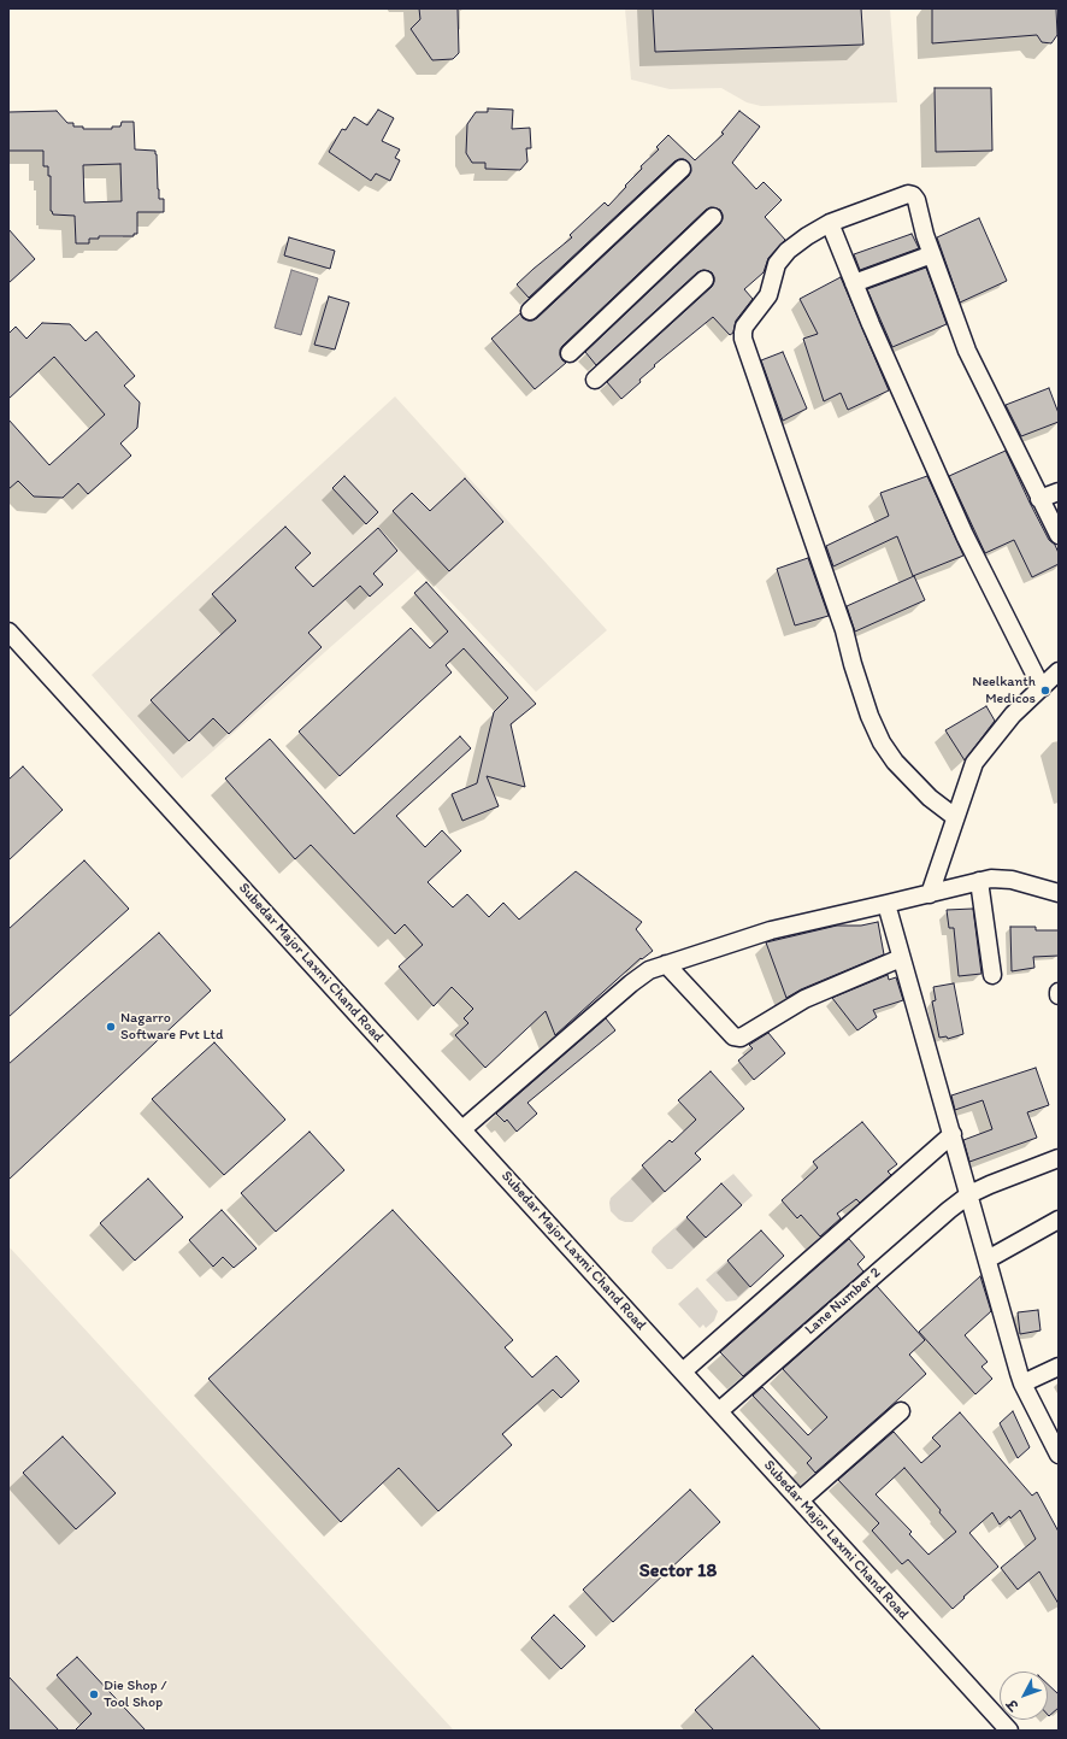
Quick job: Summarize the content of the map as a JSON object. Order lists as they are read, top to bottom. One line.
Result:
{"streets":{"street":["Subedar Major Laxmi Chand Road","Lane Number 2"]},"crossings":[["Subedar Major Laxmi Chand Road","Lane Number 2"]],"districts":["Sector 18"],"places":["Neelkanth Medicos","Nagarro Software Pvt Ltd","Die Shop / Tool Shop"],"north":"bottom left"}
